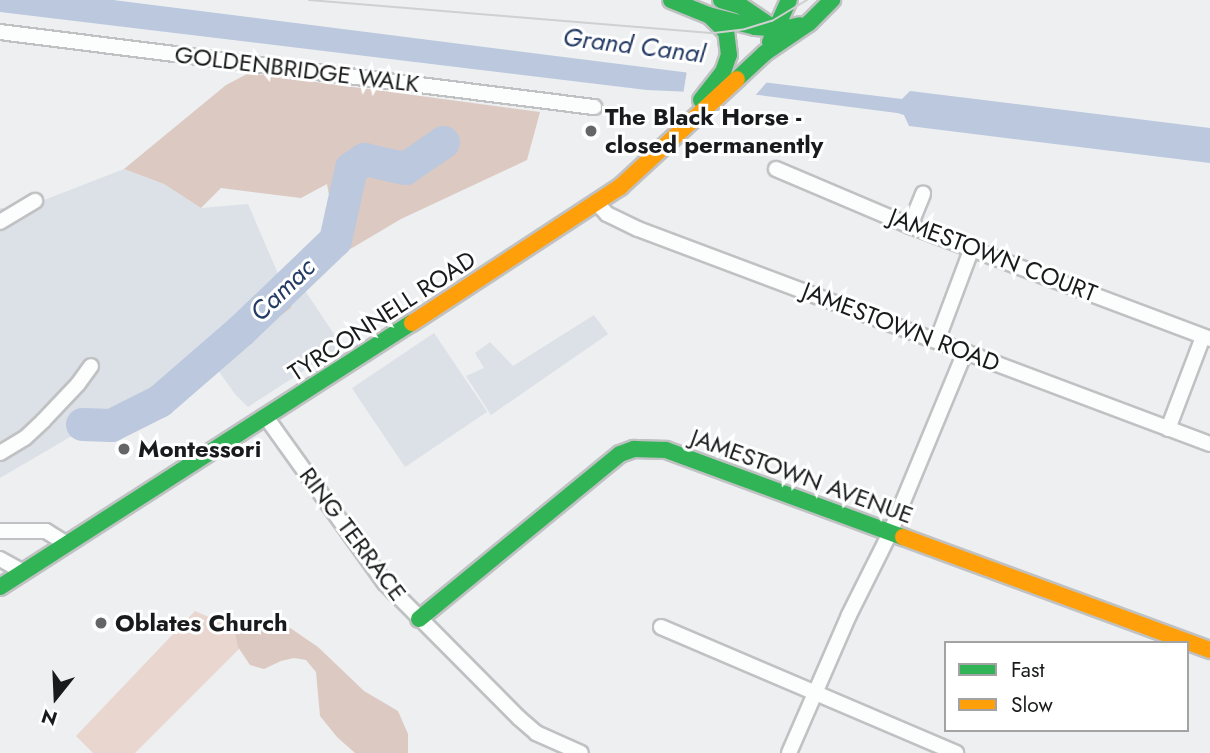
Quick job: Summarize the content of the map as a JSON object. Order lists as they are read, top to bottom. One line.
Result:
{"streets":{"main road":["TYRCONNELL ROAD","JAMESTOWN AVENUE"],"street":["GOLDENBRIDGE WALK","JAMESTOWN COURT","JAMESTOWN ROAD","RING TERRACE"]},"crossings":[["TYRCONNELL ROAD","JAMESTOWN ROAD"],["TYRCONNELL ROAD","RING TERRACE"],["JAMESTOWN AVENUE","RING TERRACE"]],"water":["Grand Canal","Camac"],"places":["The Black Horse - closed permanently","Montessori","Oblates Church"],"legend":["Fast","Slow"],"north":"bottom"}
